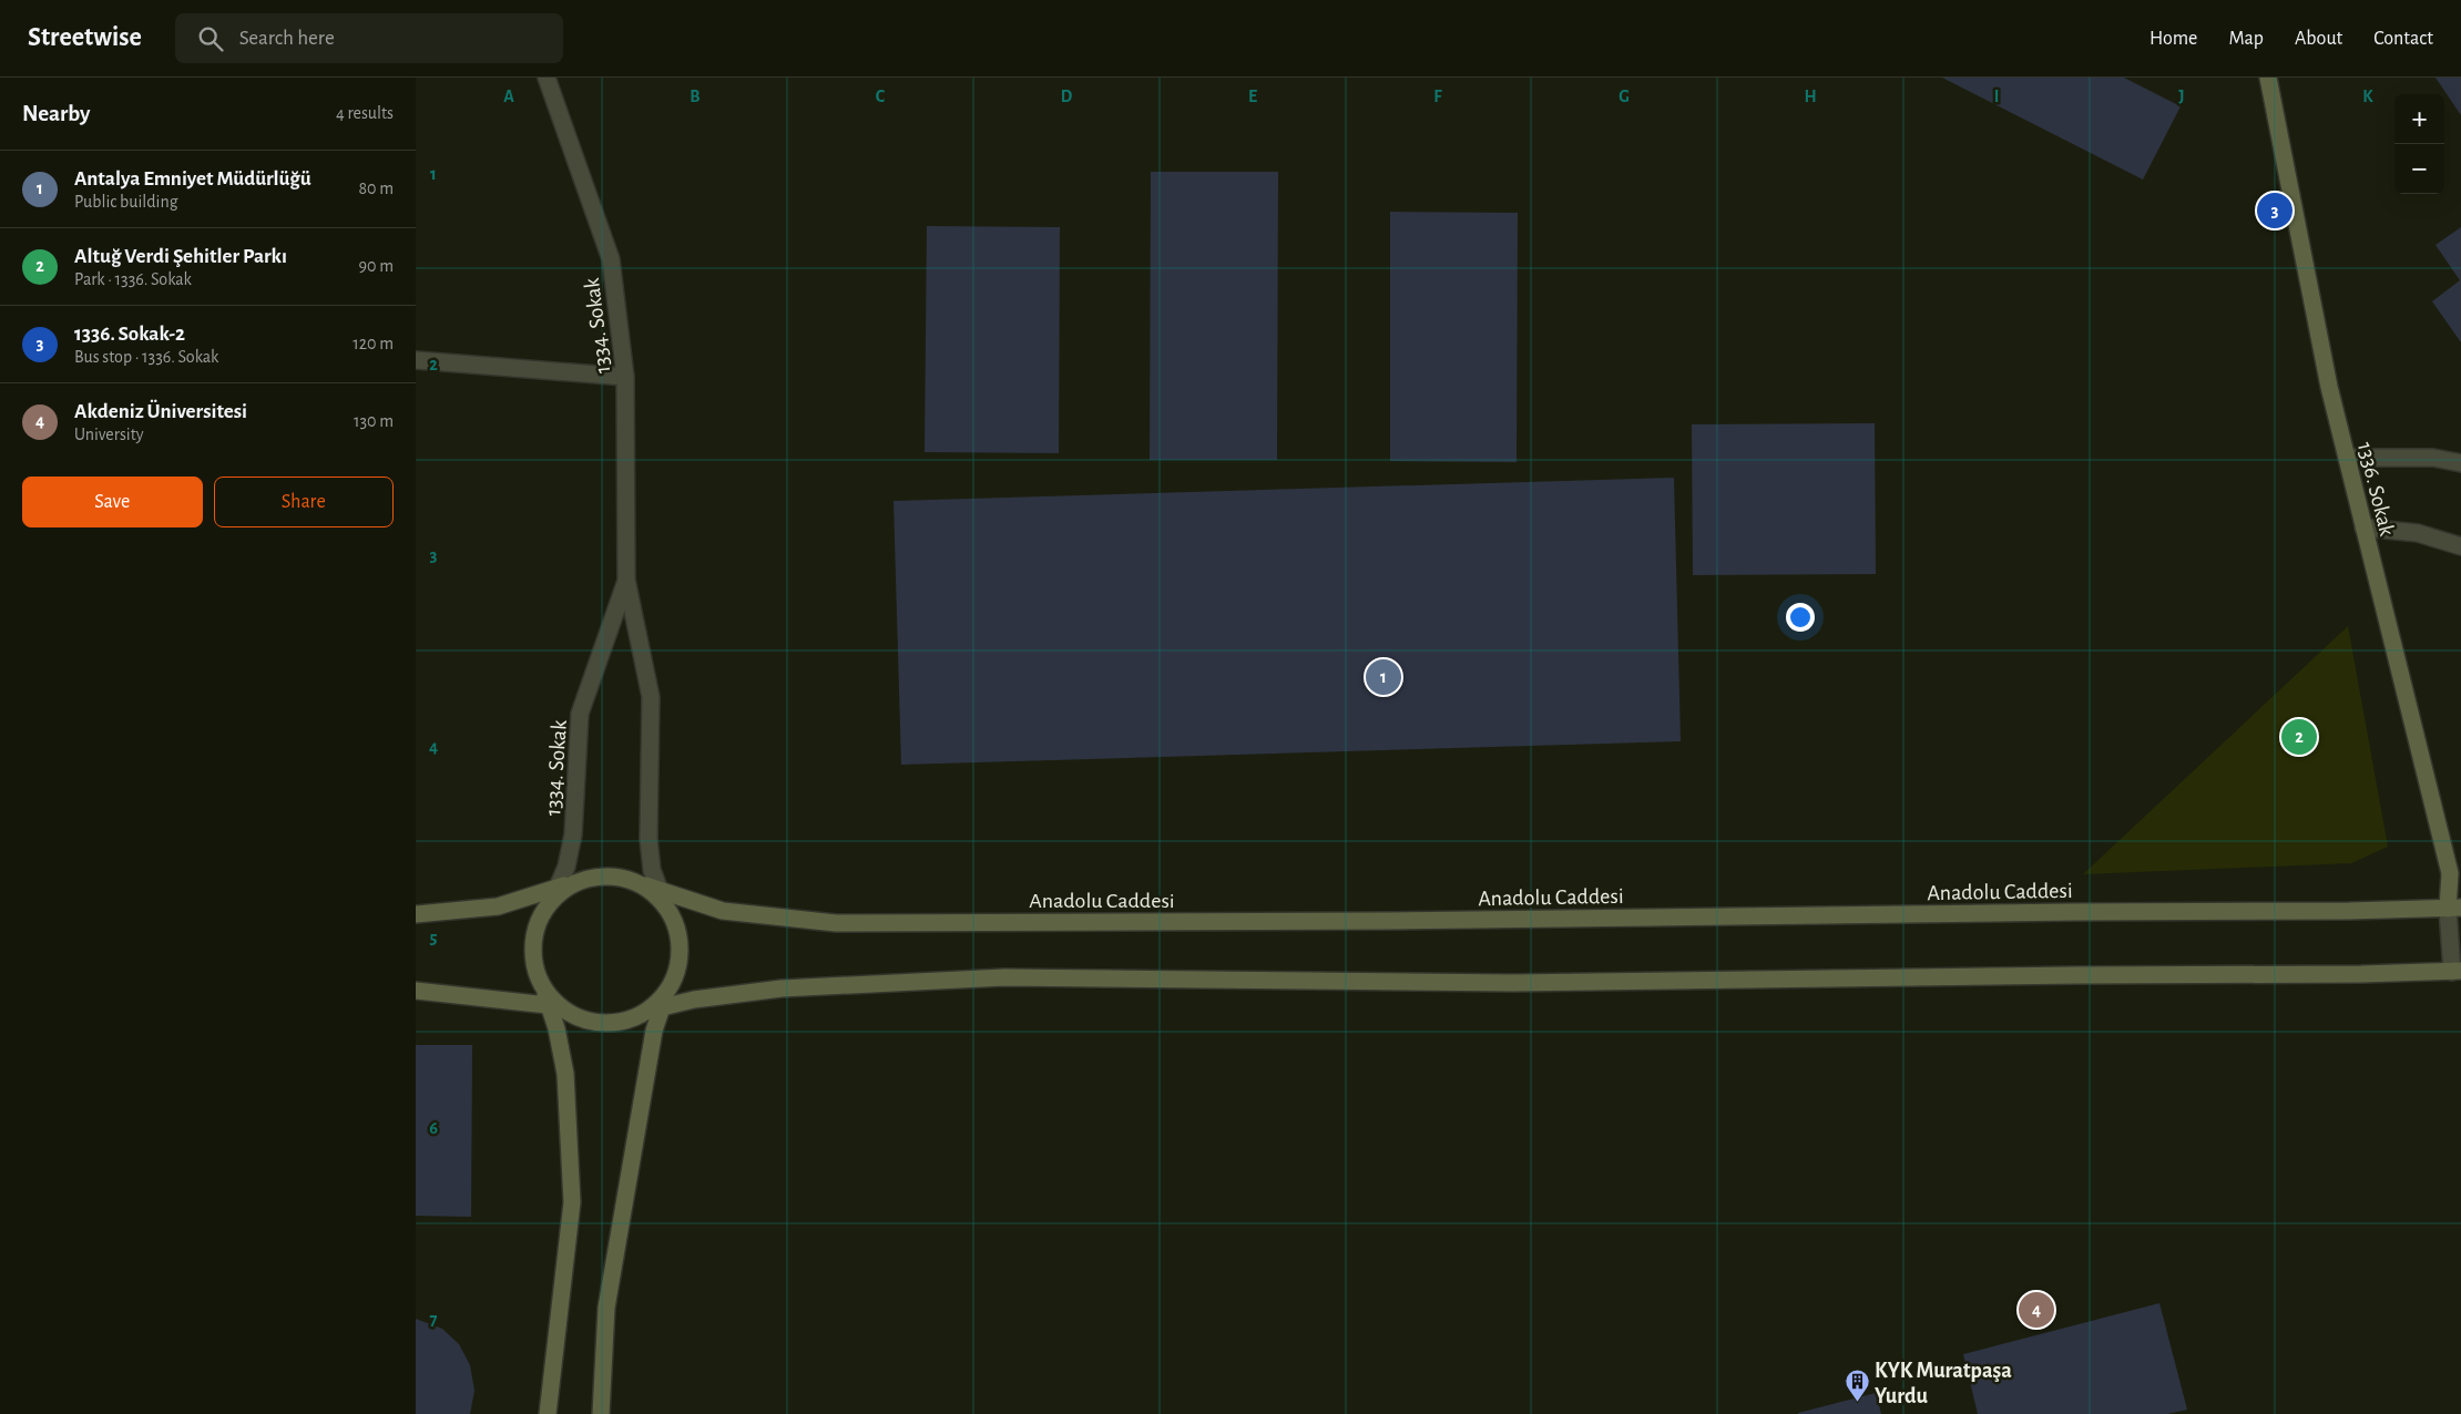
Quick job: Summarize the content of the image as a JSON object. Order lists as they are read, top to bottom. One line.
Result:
{"streets":{"main road":["1336. Sokak","Anadolu Caddesi"],"street":["1334. Sokak"]},"crossings":[["1334. Sokak","Anadolu Caddesi"],["1336. Sokak","Anadolu Caddesi"]],"places":{"building":["KYK Muratpaşa Yurdu"]},"page":{"header":"Streetwise","search":"Search here","nav":["Home","Map","About","Contact"],"heading":["Nearby","4 results"],"map_buttons":["+","−"],"list":[{"mark":"1","name":"Antalya Emniyet Müdürlüğü","note":"Public building","value":"80 m"},{"mark":"2","name":"Altuğ Verdi Şehitler Parkı","note":"Park · 1336. Sokak","value":"90 m"},{"mark":"3","name":"1336. Sokak-2","note":"Bus stop · 1336. Sokak","value":"120 m"},{"mark":"4","name":"Akdeniz Üniversitesi","note":"University","value":"130 m"}],"pins":["3","1","2","4"],"buttons":["Save","Share"]},"grid":{"columns":["A","B","C","D","E","F","G","H","I","J","K"],"rows":["1","2","3","4","5","6","7"]}}
